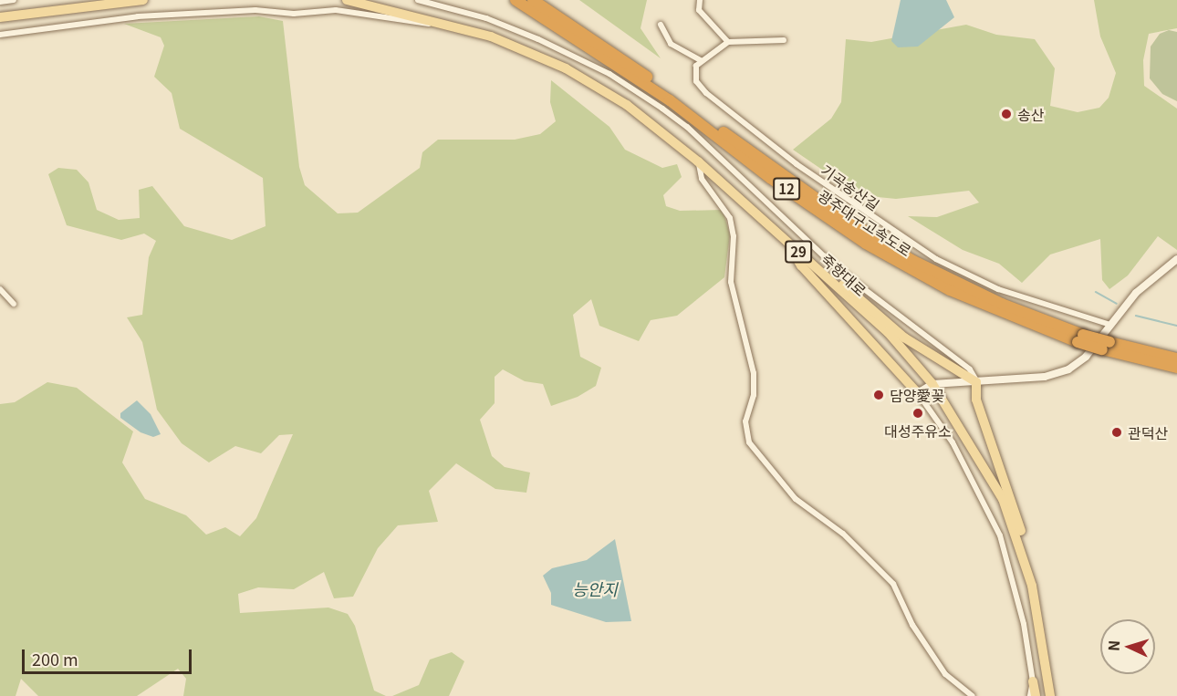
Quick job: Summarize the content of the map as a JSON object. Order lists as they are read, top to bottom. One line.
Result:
{"streets":{"highway":["12","광주대구고속도로"],"main road":["29","죽향대로"],"street":["기곡송산길"]},"water":["능안지"],"places":["송산","담양愛꽂","대성주유소","관덕산"],"scale_bar":"200 m","north":"left"}
